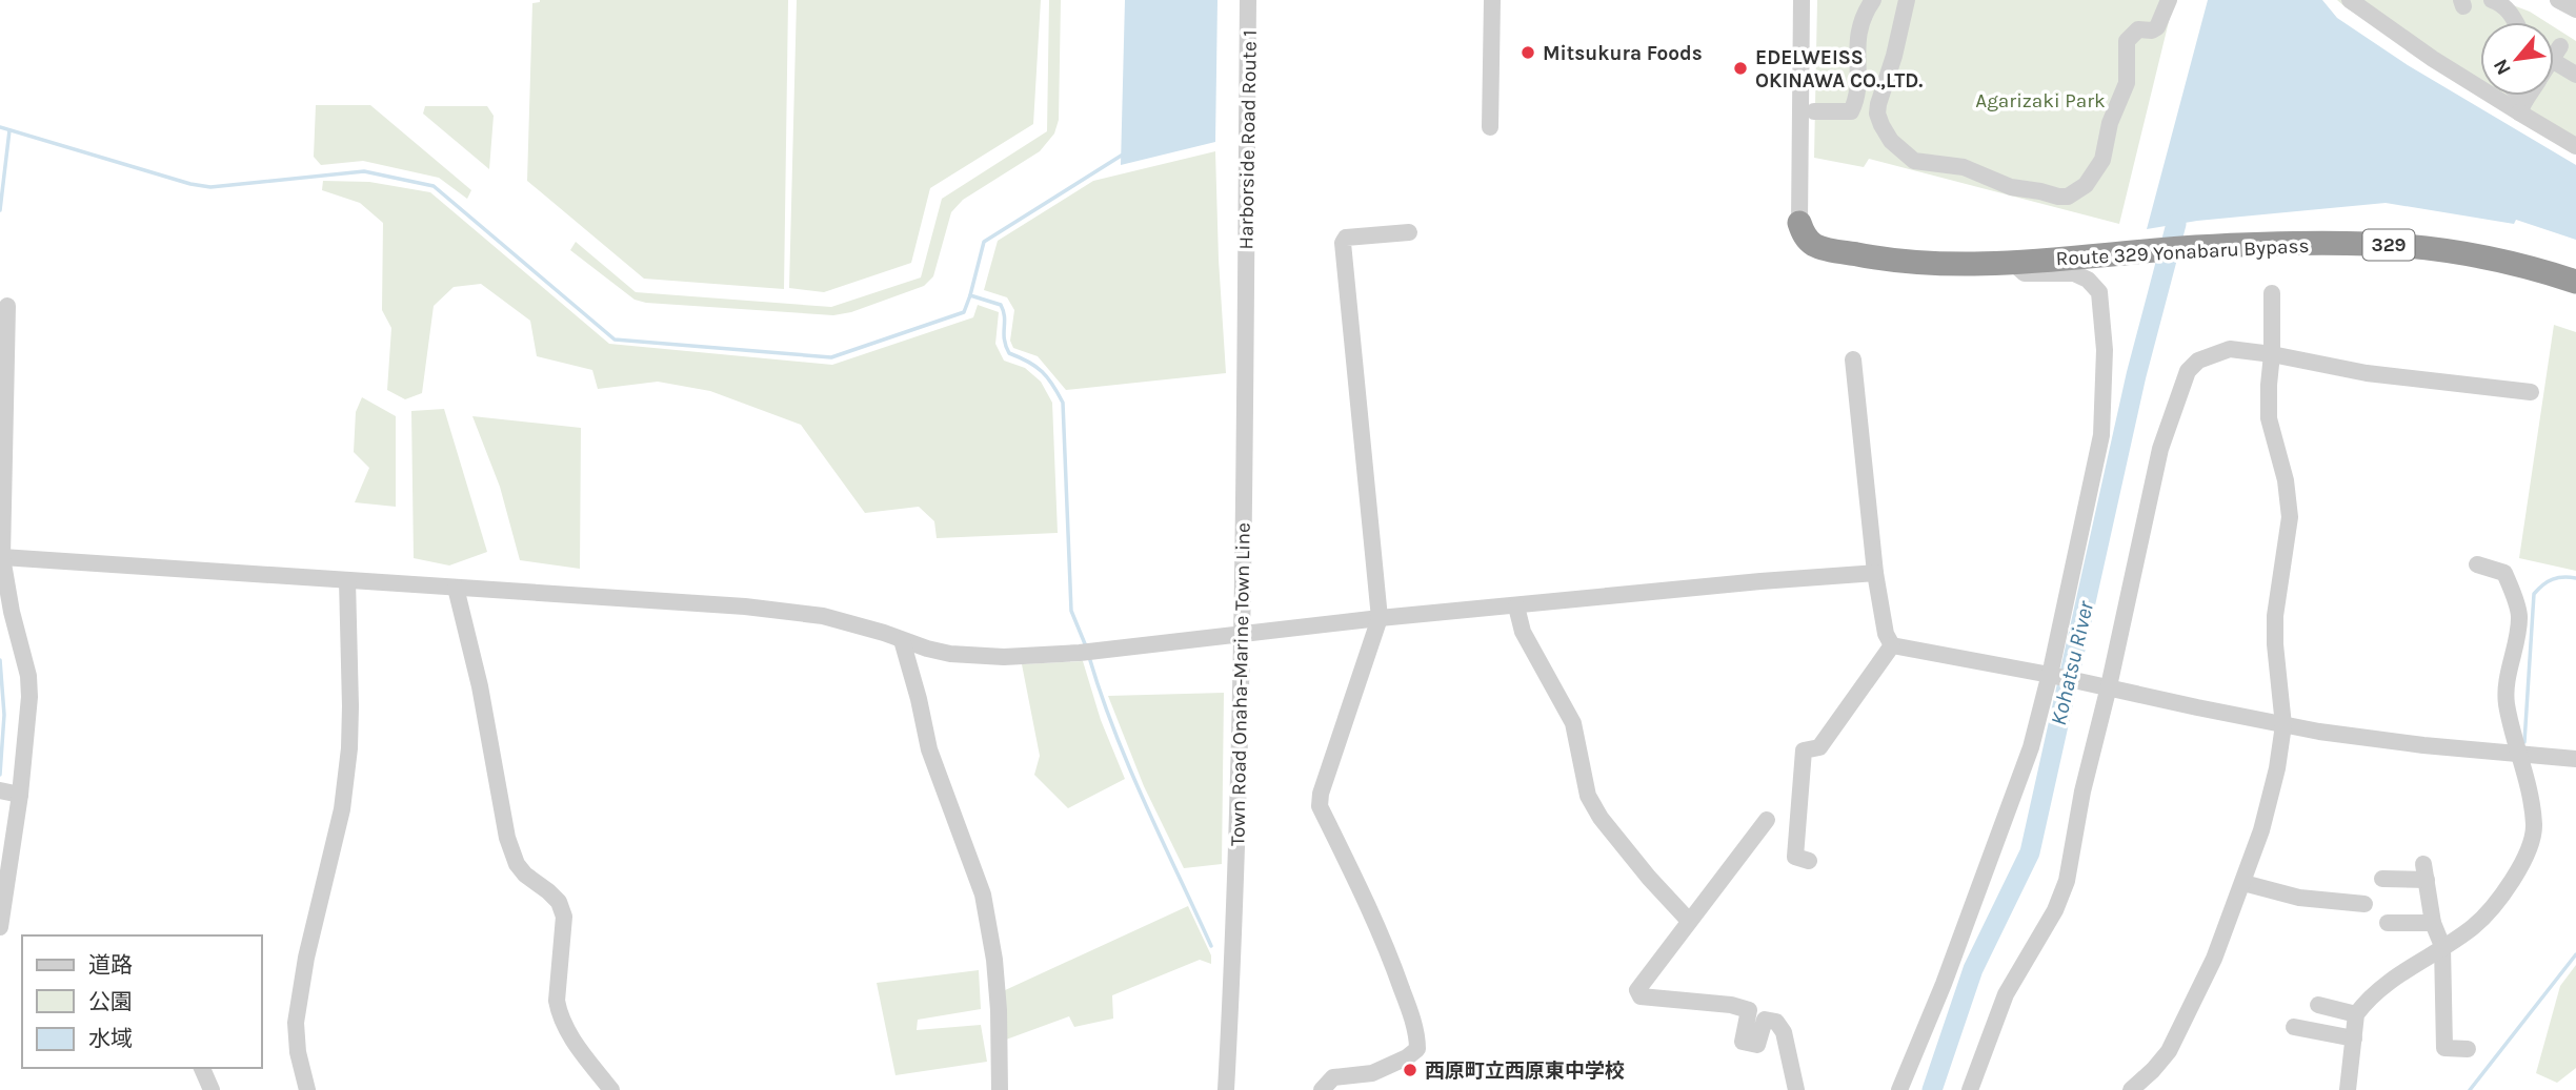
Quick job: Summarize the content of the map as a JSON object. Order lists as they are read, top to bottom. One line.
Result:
{"streets":{"highway":["329","Route 329 Yonabaru Bypass"],"street":["Harborside Road Route 1","Town Road Onaha-Marine Town Line"]},"crossings":[["Harborside Road Route 1","Town Road Onaha-Marine Town Line"]],"water":["Kohatsu River"],"parks":["Agarizaki Park"],"places":["Mitsukura Foods","EDELWEISS OKINAWA CO.,LTD.","西原町立西原東中学校"],"legend":["道路","公園","水域"],"north":"bottom left"}
